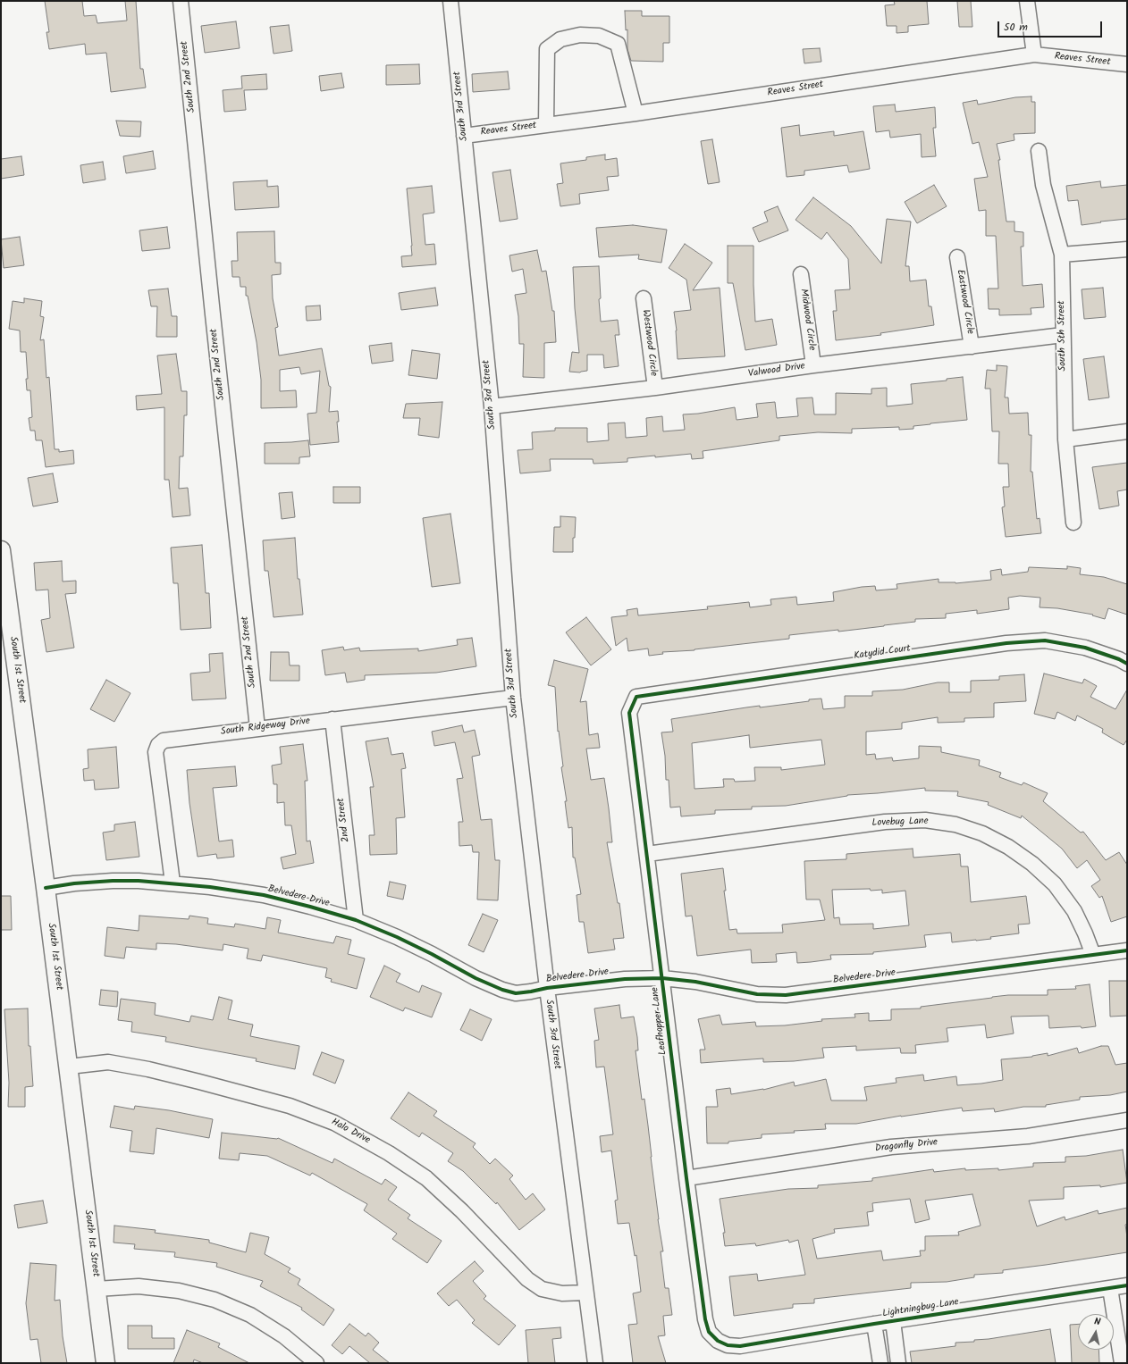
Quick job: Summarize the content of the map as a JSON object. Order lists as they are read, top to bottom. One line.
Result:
{"streets":{"street":["Reaves Street","South 2nd Street","South 3rd Street","Eastwood Circle","Midwood Circle","South 5th Street","Westwood Circle","Valwood Drive","Katydid Court","South 1st Street","South Ridgeway Drive","2nd Street","Lovebug Lane","Belvedere Drive","Leafhopper Lane","Halo Drive","Dragonfly Drive","Lightningbug Lane"]},"crossings":[["Reaves Street","South 3rd Street"],["South 2nd Street","South Ridgeway Drive"],["South 3rd Street","Valwood Drive"],["South 3rd Street","South Ridgeway Drive"],["South 3rd Street","Belvedere Drive"],["South 3rd Street","Halo Drive"],["Eastwood Circle","Valwood Drive"],["Midwood Circle","Valwood Drive"],["South 5th Street","Valwood Drive"],["Westwood Circle","Valwood Drive"],["Katydid Court","Leafhopper Lane"],["South 1st Street","Belvedere Drive"],["South 1st Street","Halo Drive"],["South Ridgeway Drive","2nd Street"],["South Ridgeway Drive","Belvedere Drive"],["2nd Street","Belvedere Drive"],["Lovebug Lane","Belvedere Drive"],["Lovebug Lane","Leafhopper Lane"],["Belvedere Drive","Leafhopper Lane"],["Leafhopper Lane","Dragonfly Drive"],["Leafhopper Lane","Lightningbug Lane"]],"scale_bar":"50 m","north":"top"}
